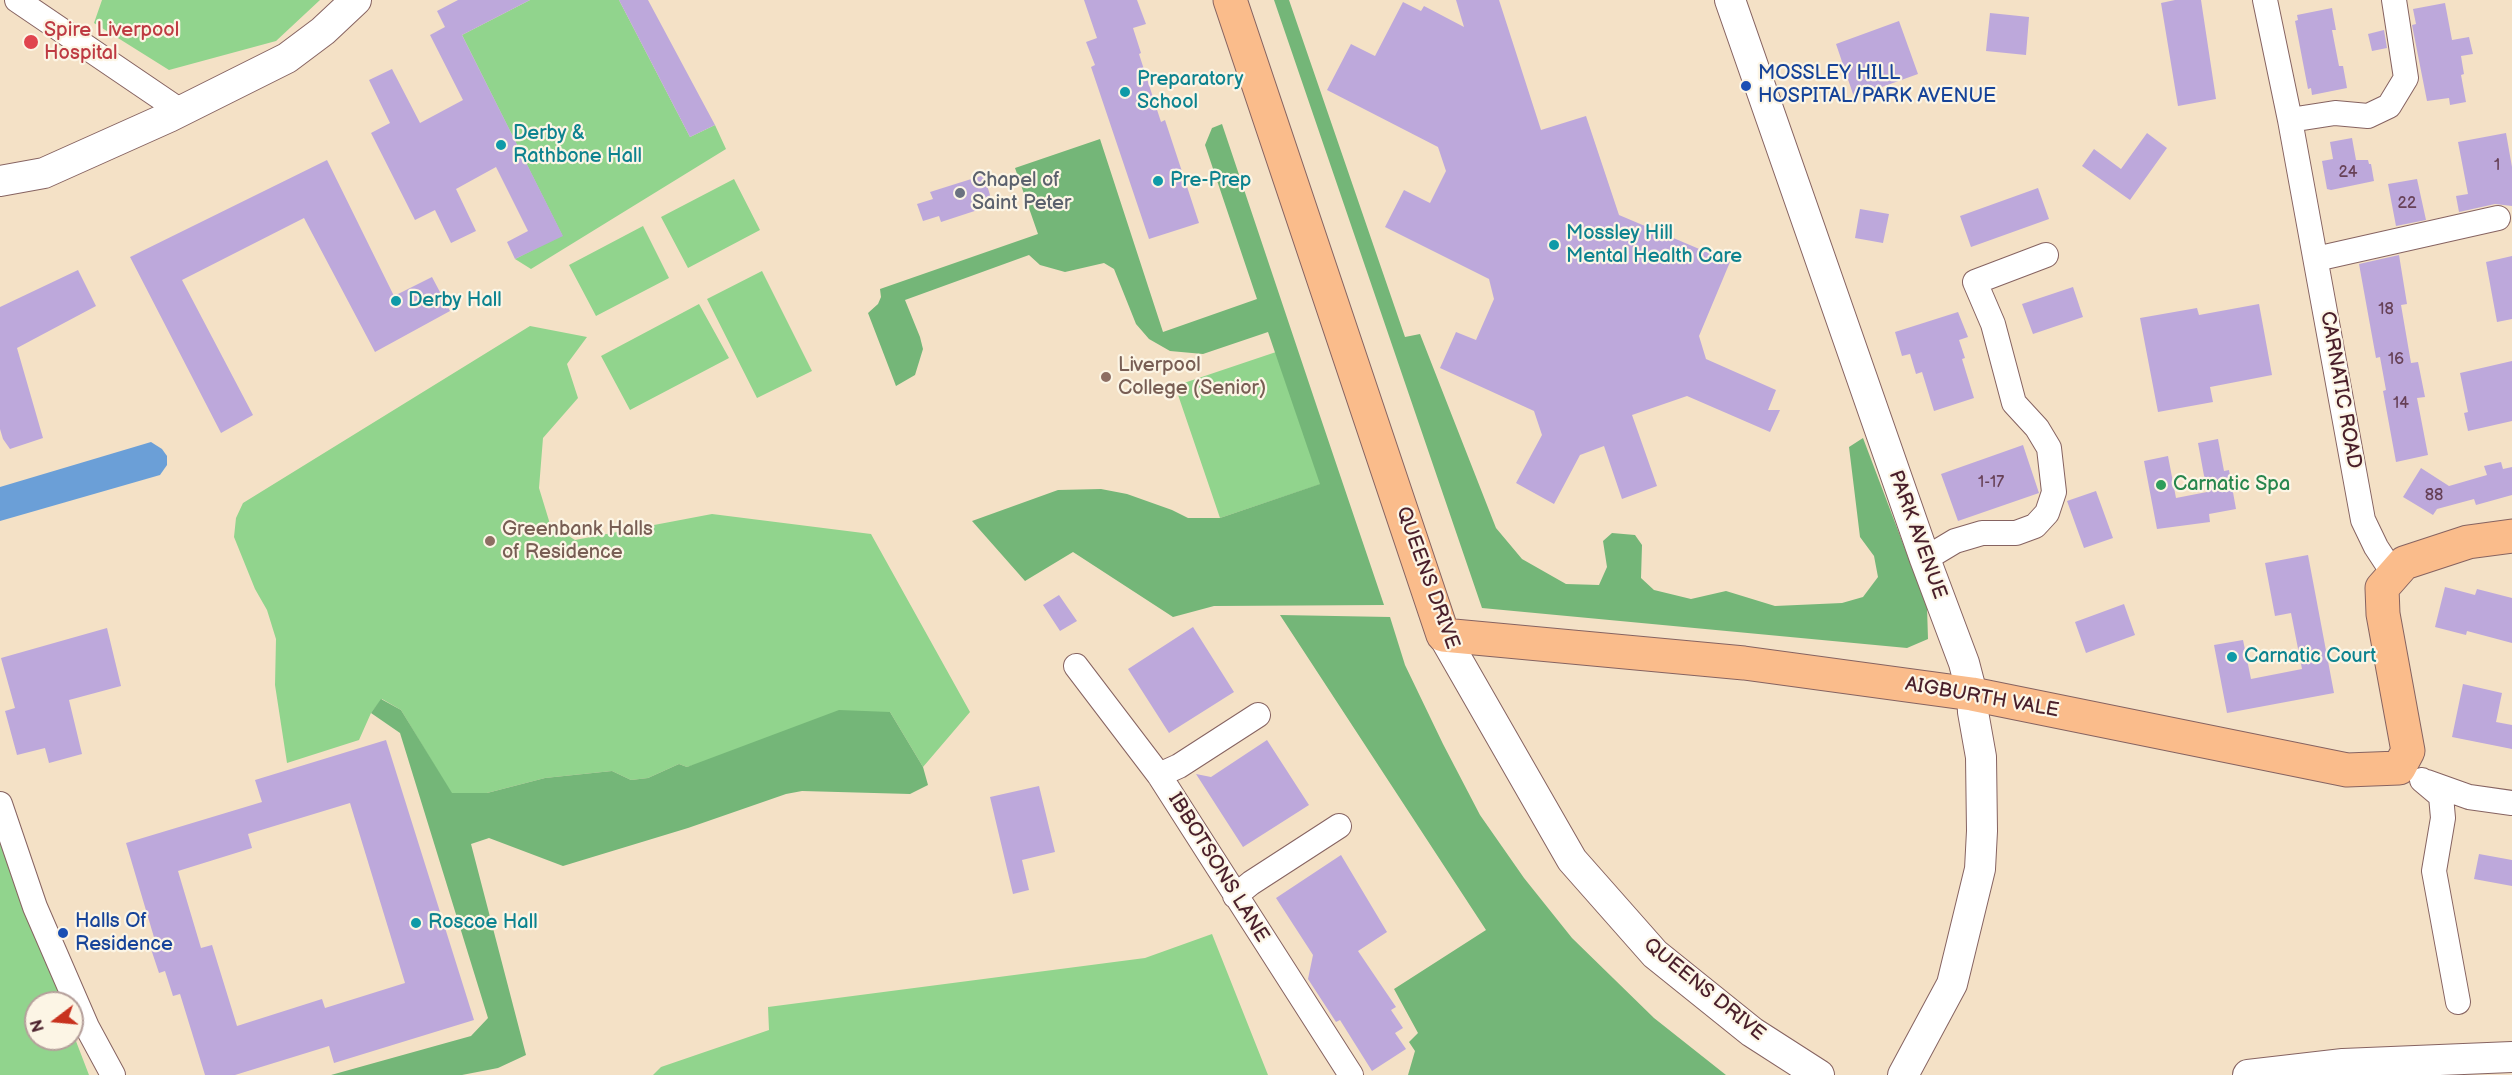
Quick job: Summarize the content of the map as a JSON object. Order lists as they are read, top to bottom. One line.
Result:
{"streets":{"main road":["QUEENS DRIVE","AIGBURTH VALE"],"street":["CARNATIC ROAD","PARK AVENUE","IBBOTSONS LANE"]},"crossings":[["PARK AVENUE","AIGBURTH VALE"],["QUEENS DRIVE","AIGBURTH VALE"]],"places":["Spire Liverpool Hospital","MOSSLEY HILL HOSPITAL/PARK AVENUE","Preparatory School","Derby & Rathbone Hall","Pre-Prep","Chapel of Saint Peter","Mossley Hill Mental Health Care","Derby Hall","Liverpool College (Senior)","Carnatic Spa","Greenbank Halls of Residence","Carnatic Court","Roscoe Hall","Halls Of Residence"],"house_numbers":["1","24","22","18","16","14","1-17","88"],"north":"left"}
